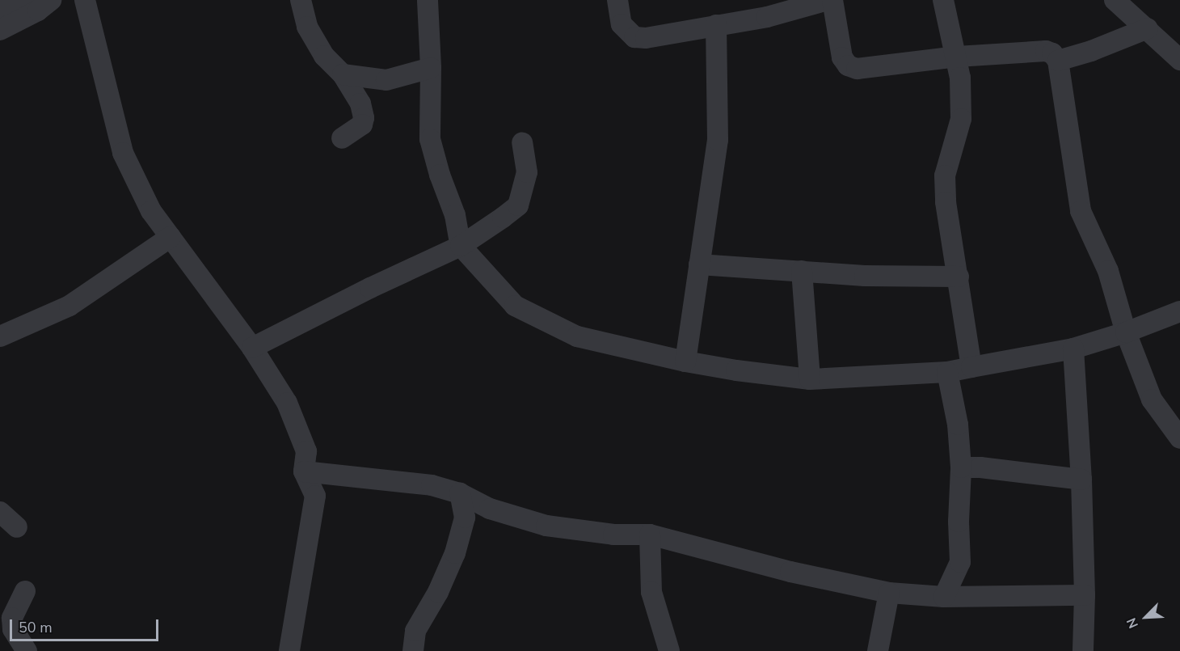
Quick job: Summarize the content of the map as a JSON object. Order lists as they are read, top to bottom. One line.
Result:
{"scale_bar":"50 m","north":"bottom left"}
